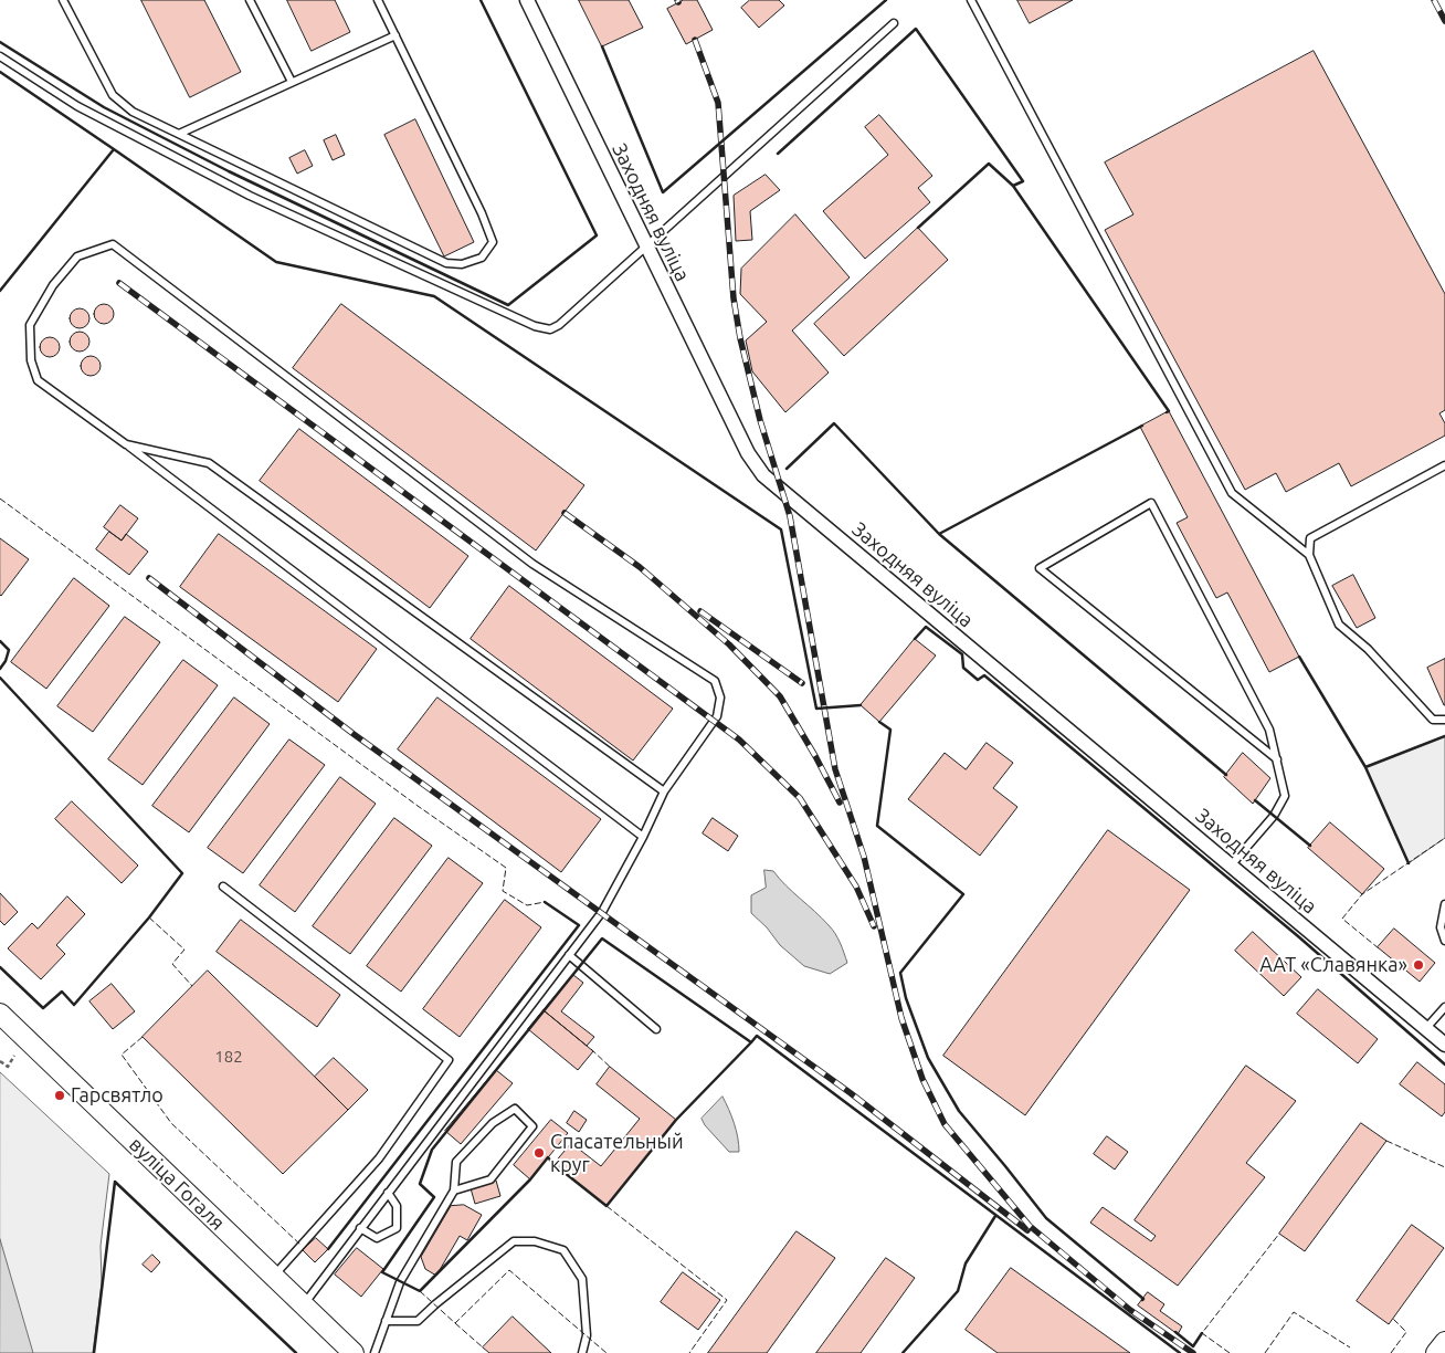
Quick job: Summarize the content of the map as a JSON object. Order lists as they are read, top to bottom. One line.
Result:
{"streets":{"main road":["вуліца Гогаля"],"street":["Заходняя вуліца"]},"places":["ААТ «Славянка»","Гарсвятло","Спасательный круг"],"house_numbers":["182"]}
